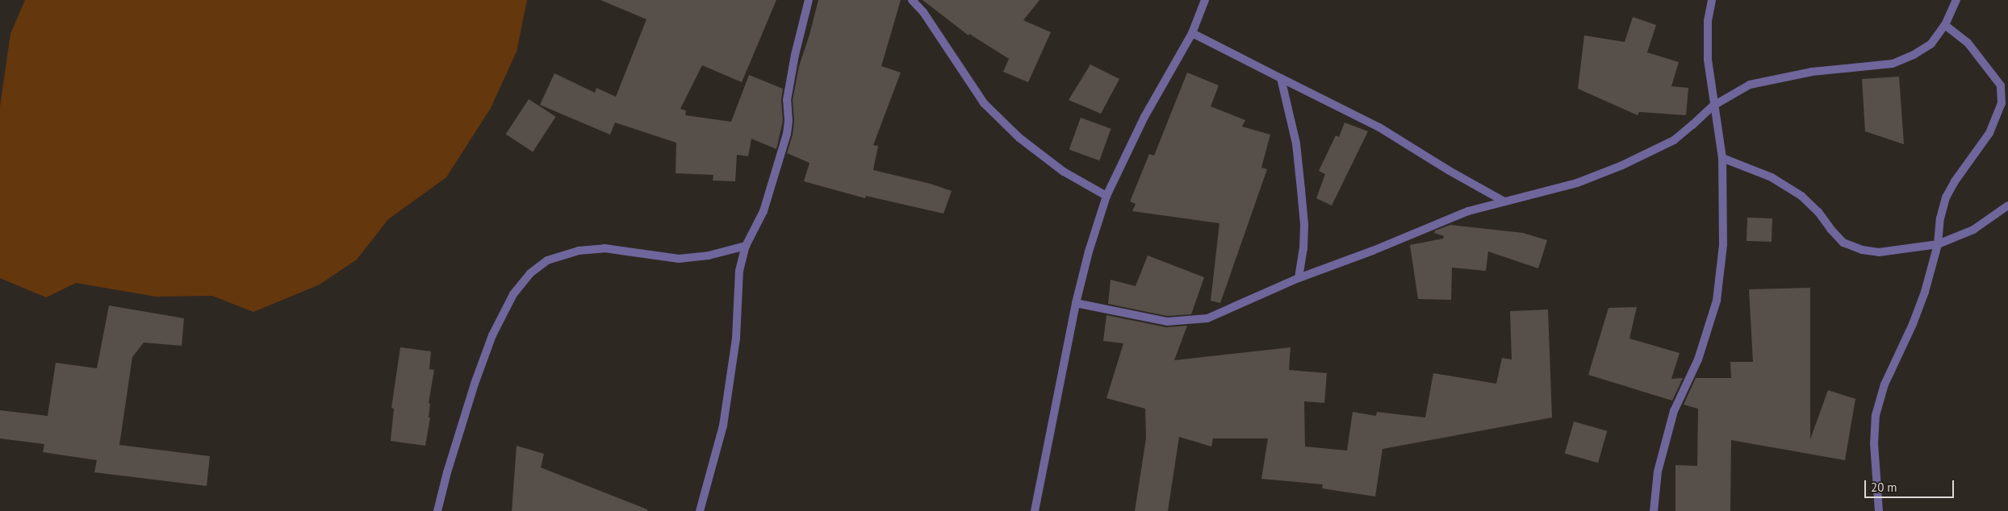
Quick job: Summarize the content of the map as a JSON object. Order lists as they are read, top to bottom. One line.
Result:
{"scale_bar":"20 m"}
